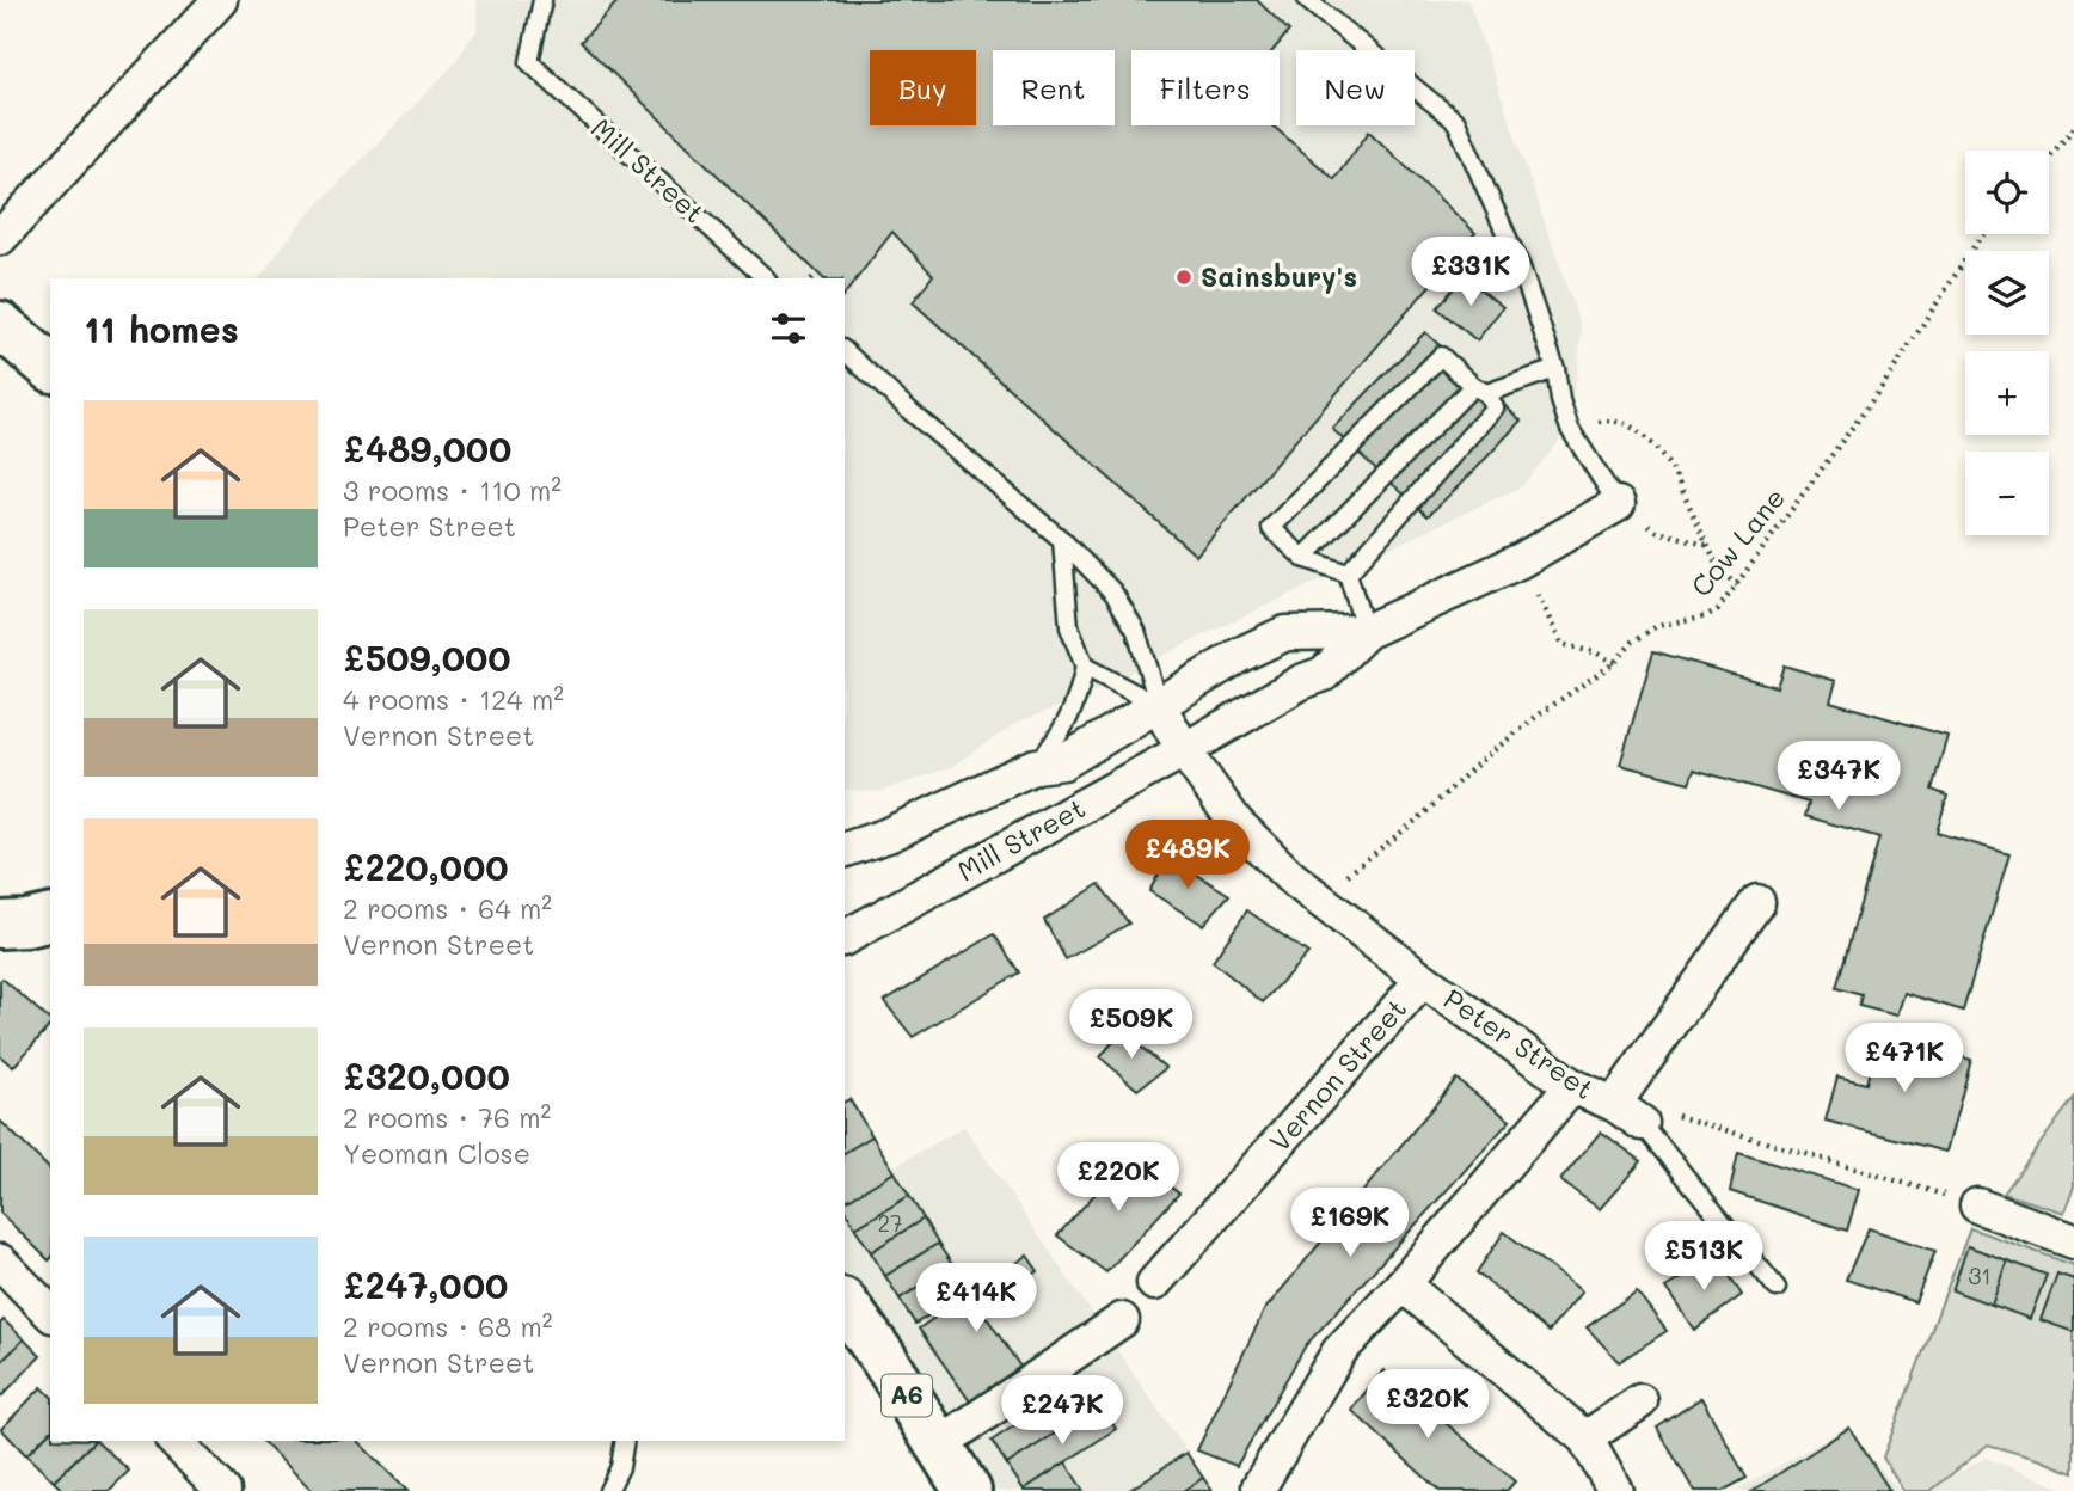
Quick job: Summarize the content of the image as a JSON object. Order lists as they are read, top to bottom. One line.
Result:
{"streets":{"main road":["A6"],"street":["Mill Street","Peter Street","Vernon Street"],"path":["Cow Lane"]},"crossings":[["Mill Street","Peter Street"],["Cow Lane","Peter Street"],["Peter Street","Vernon Street"]],"places":["Sainsbury's"],"house_numbers":["27","31"],"page":{"chip":["Buy","Rent","Filters","New"],"map_buttons":["+","−"],"price":["£331K","£347K","£489K","£509K","£471K","£220K","£169K","£513K","£414K","£320K","£247K"],"heading":"11 homes","list":[{"name":"£489,000","note":"3 rooms · 110 m² · Peter Street"},{"name":"£509,000","note":"4 rooms · 124 m² · Vernon Street"},{"name":"£220,000","note":"2 rooms · 64 m² · Vernon Street"},{"name":"£320,000","note":"2 rooms · 76 m² · Yeoman Close"},{"name":"£247,000","note":"2 rooms · 68 m² · Vernon Street"}]}}
